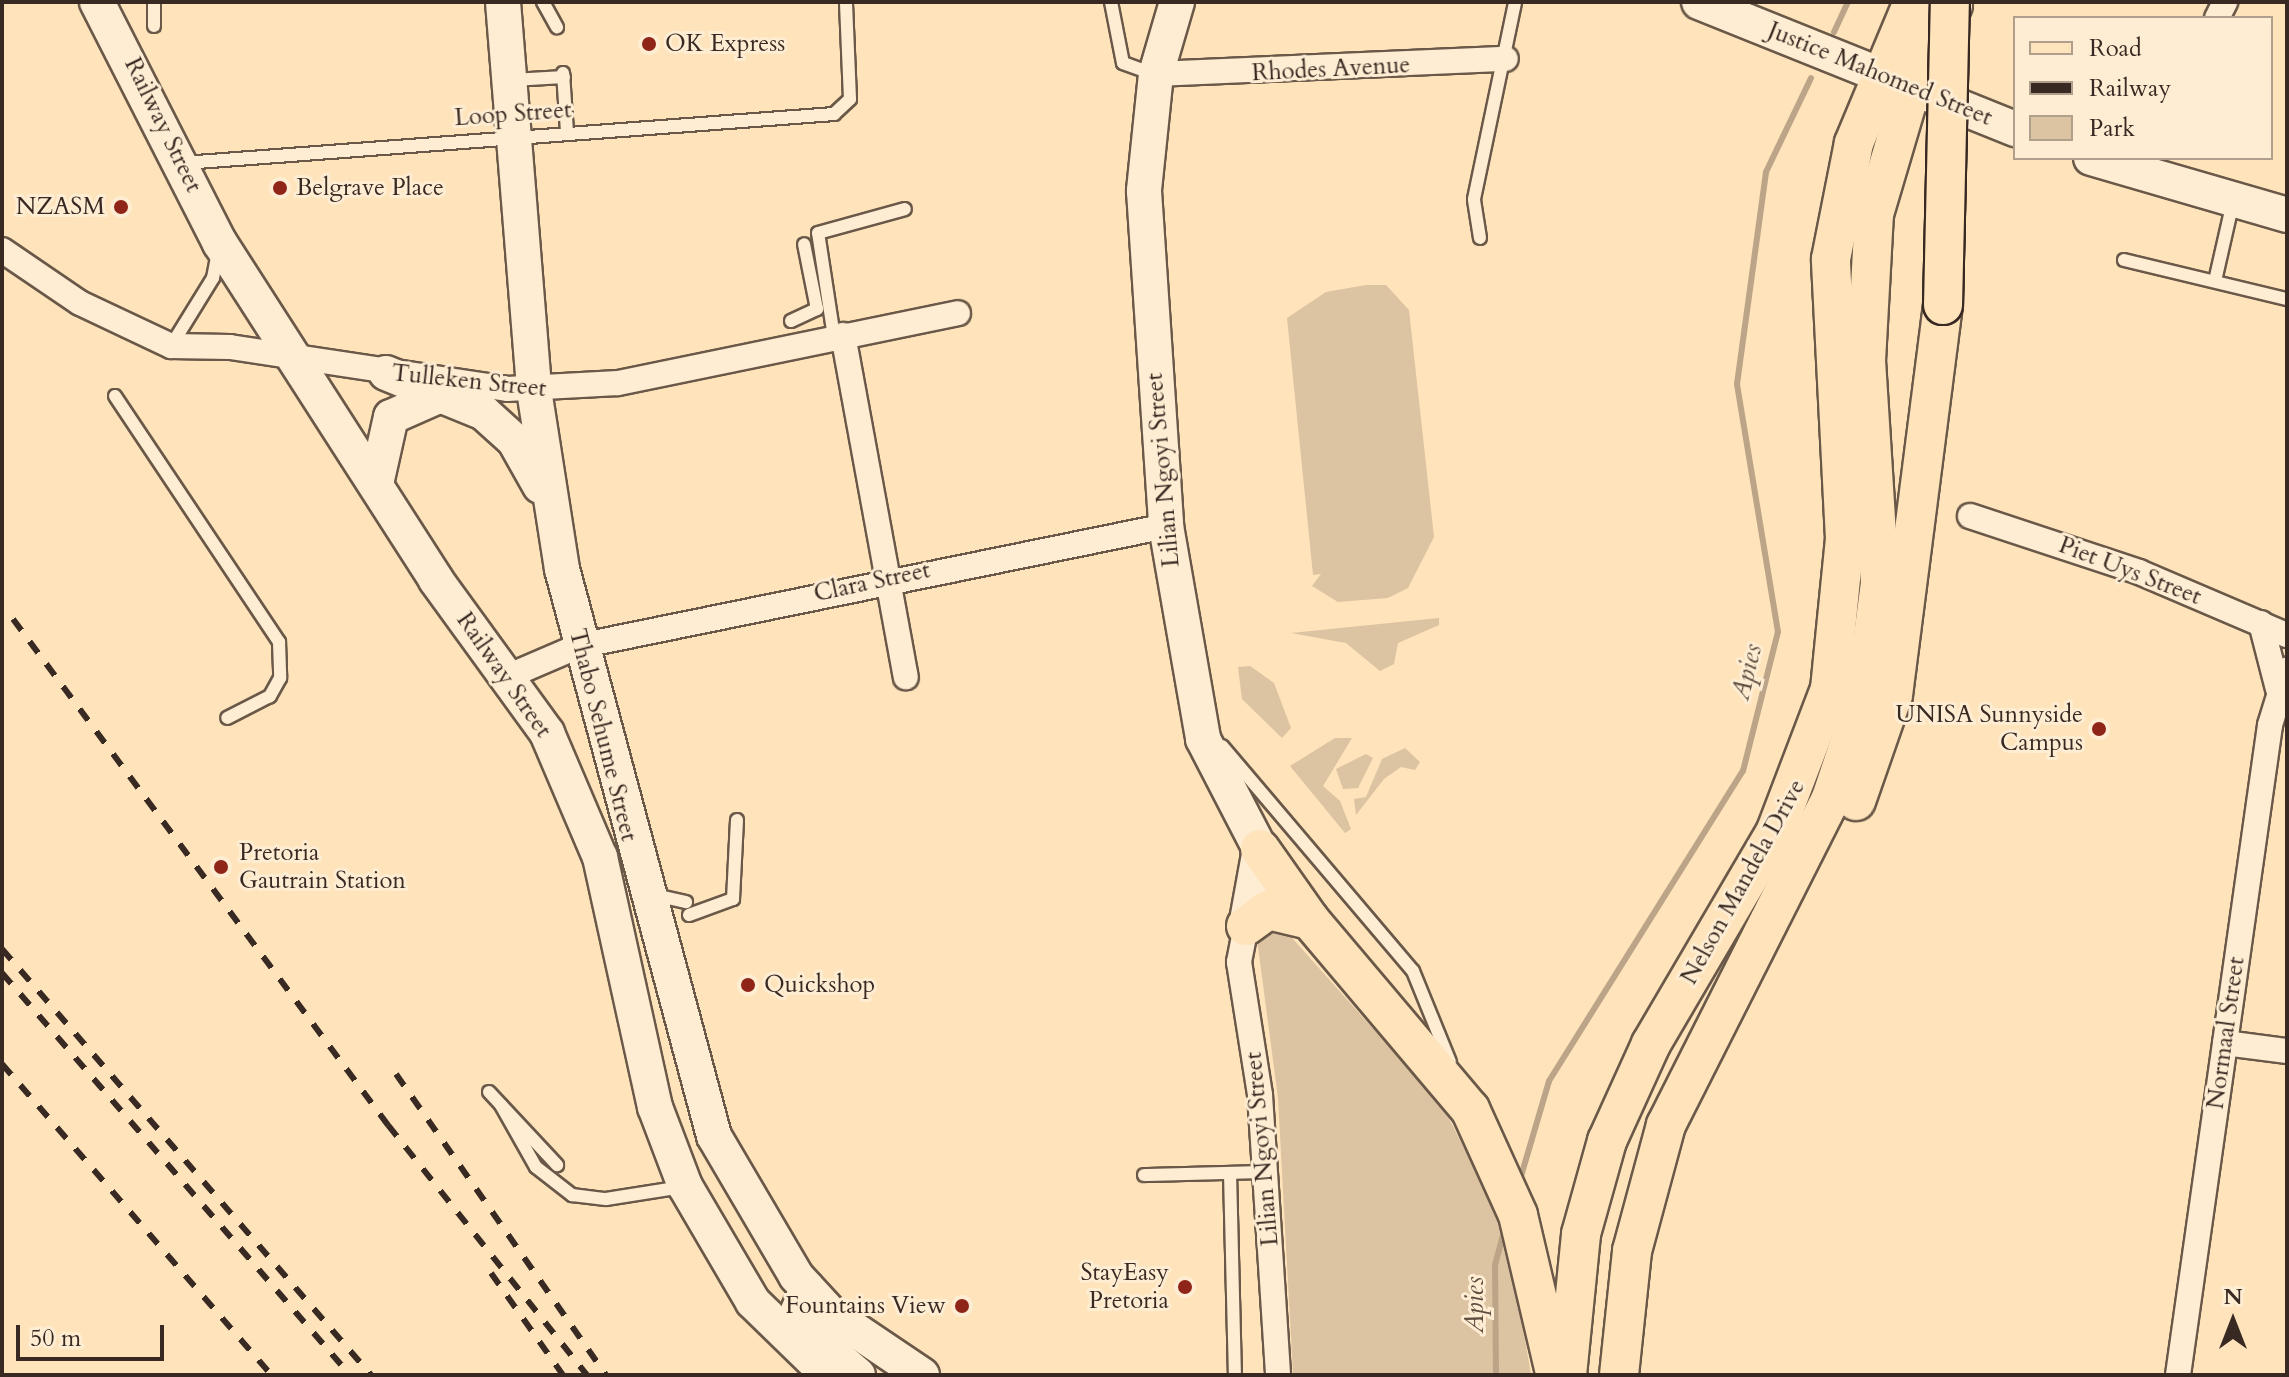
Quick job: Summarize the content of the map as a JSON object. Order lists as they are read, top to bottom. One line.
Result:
{"streets":{"main road":["Justice Mahomed Street","Railway Street","Lilian Ngoyi Street","Thabo Sehume Street","Nelson Mandela Drive"],"street":["Rhodes Avenue","Tulleken Street","Piet Uys Street","Clara Street","Normaal Street"],"lane":["Loop Street"]},"crossings":[["Rhodes Avenue","Lilian Ngoyi Street"],["Justice Mahomed Street","Nelson Mandela Drive"],["Loop Street","Railway Street"],["Loop Street","Thabo Sehume Street"],["Railway Street","Tulleken Street"],["Railway Street","Clara Street"],["Tulleken Street","Thabo Sehume Street"],["Lilian Ngoyi Street","Clara Street"],["Piet Uys Street","Normaal Street"],["Clara Street","Thabo Sehume Street"]],"water":["Apies"],"places":["OK Express","Belgrave Place","NZASM","UNISA Sunnyside Campus","Pretoria Gautrain Station","Quickshop","StayEasy Pretoria","Fountains View"],"legend":["Road","Railway","Park"],"scale_bar":"50 m","north":"top"}
